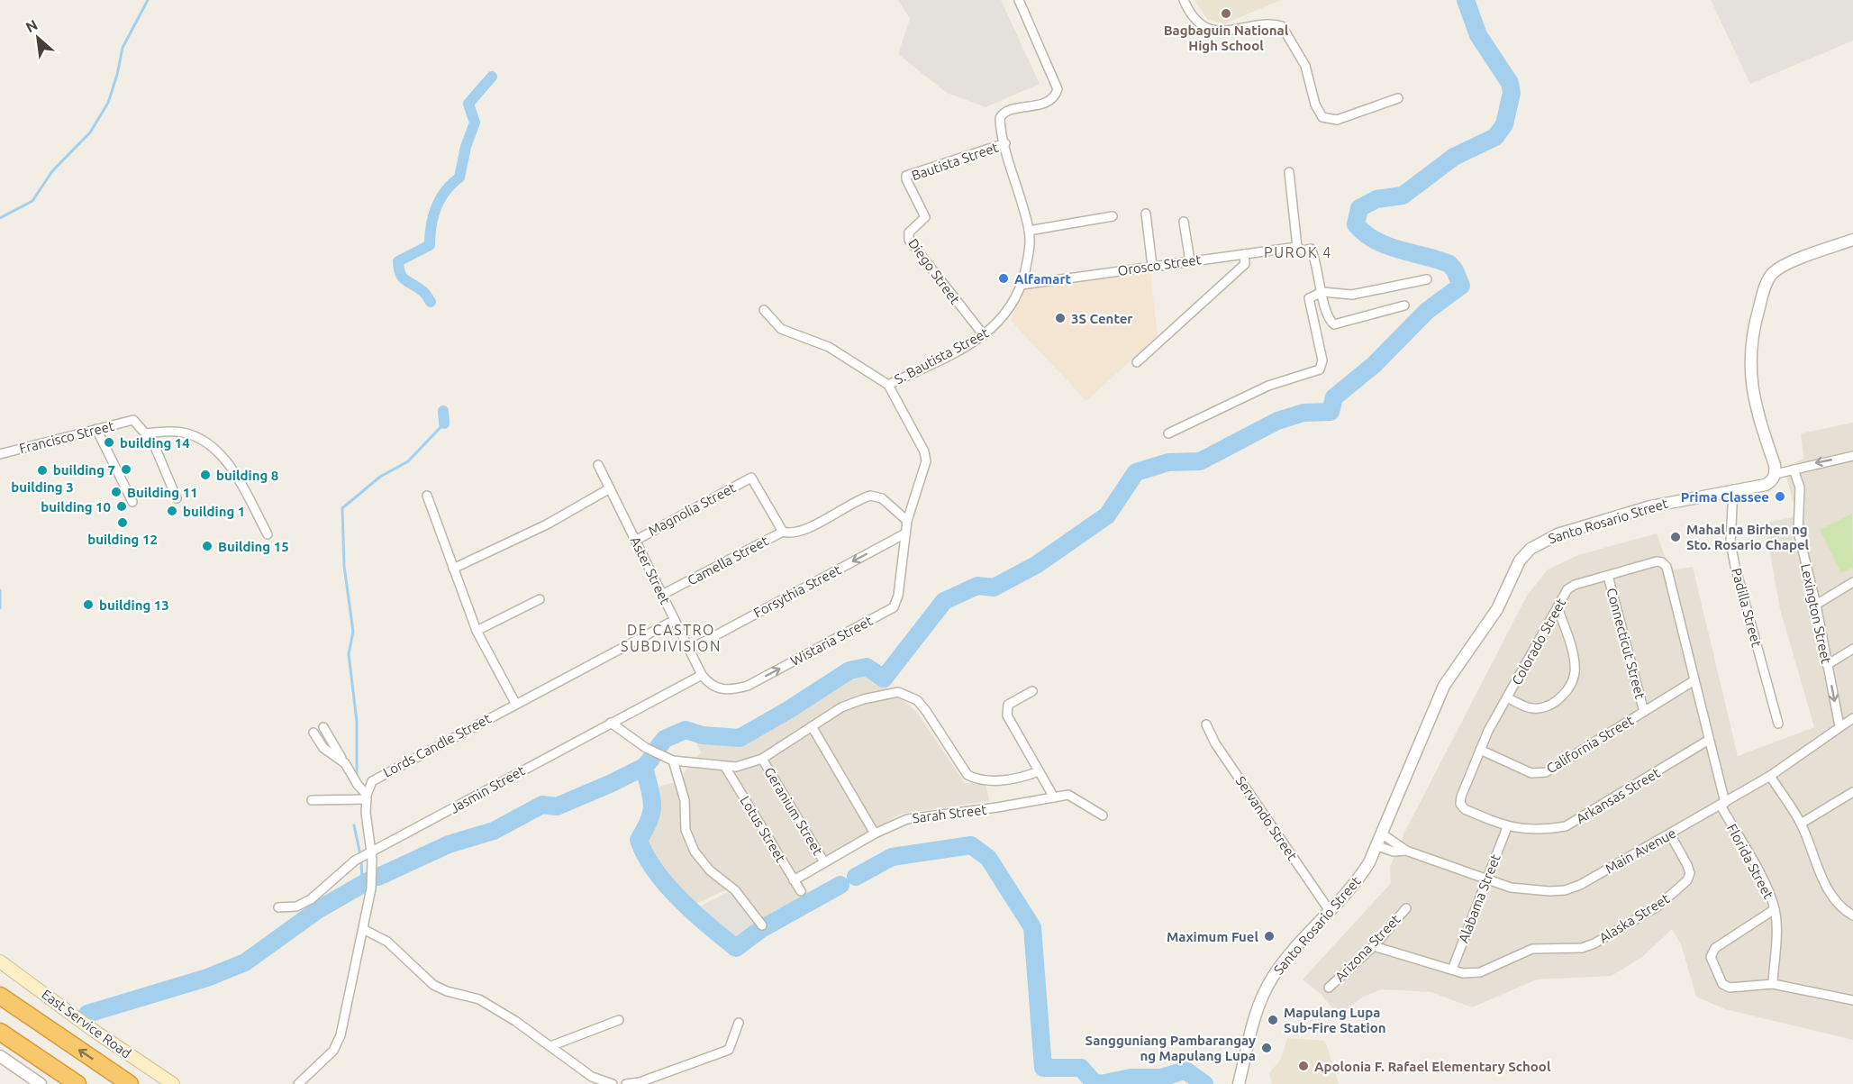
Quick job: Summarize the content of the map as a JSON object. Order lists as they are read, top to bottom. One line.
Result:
{"streets":{"main road":["East Service Road"],"street":["Bautista Street","Orosco Street","Diego Street","S. Bautista Street","Francisco Street","Magnolia Street","Santo Rosario Street","Camella Street","Aster Street","Forsythia Street","Padilla Street","Lexington Street","Wistaria Street","Colorado Street","Connecticut Street","California Street","Lords Candle Street","Jasmin Street","Arkansas Street","Geranium Street","Sarah Street","Servando Street","Lotus Street","Main Avenue","Florida Street","Alabama Street","Alaska Street","Arizona Street"]},"crossings":[["Bautista Street","Diego Street"],["Bautista Street","S. Bautista Street"],["Orosco Street","S. Bautista Street"],["Diego Street","S. Bautista Street"],["S. Bautista Street","Camella Street"],["S. Bautista Street","Forsythia Street"],["S. Bautista Street","Wistaria Street"],["Magnolia Street","Camella Street"],["Magnolia Street","Aster Street"],["Santo Rosario Street","Padilla Street"],["Santo Rosario Street","Servando Street"],["Santo Rosario Street","Main Avenue"],["Camella Street","Aster Street"],["Aster Street","Forsythia Street"],["Aster Street","Wistaria Street"],["Aster Street","Lords Candle Street"],["Aster Street","Jasmin Street"],["Forsythia Street","Wistaria Street"],["Lexington Street","Main Avenue"],["Wistaria Street","Jasmin Street"],["Colorado Street","Connecticut Street"],["Colorado Street","California Street"],["Colorado Street","Arkansas Street"],["Colorado Street","Main Avenue"],["Colorado Street","Florida Street"],["Connecticut Street","California Street"],["Arkansas Street","Alabama Street"],["Geranium Street","Sarah Street"],["Sarah Street","Lotus Street"],["Main Avenue","Florida Street"],["Main Avenue","Alabama Street"],["Main Avenue","Alaska Street"],["Alabama Street","Alaska Street"],["Alaska Street","Arizona Street"]],"one_way":["Forsythia Street","Wistaria Street"],"districts":["PUROK 4","DE CASTRO SUBDIVISION"],"places":["Bagbaguin National High School","Alfamart","3S Center","building 14","building 7","building 3","building 8","Building 11","Prima Classee","building 10","building 1","building 12","Mahal na Birhen ng Sto. Rosario Chapel","Building 15","building 13","Maximum Fuel","Mapulang Lupa Sub-Fire Station","Sangguniang Pambarangay ng Mapulang Lupa","Apolonia F. Rafael Elementary School"],"north":"top left"}
